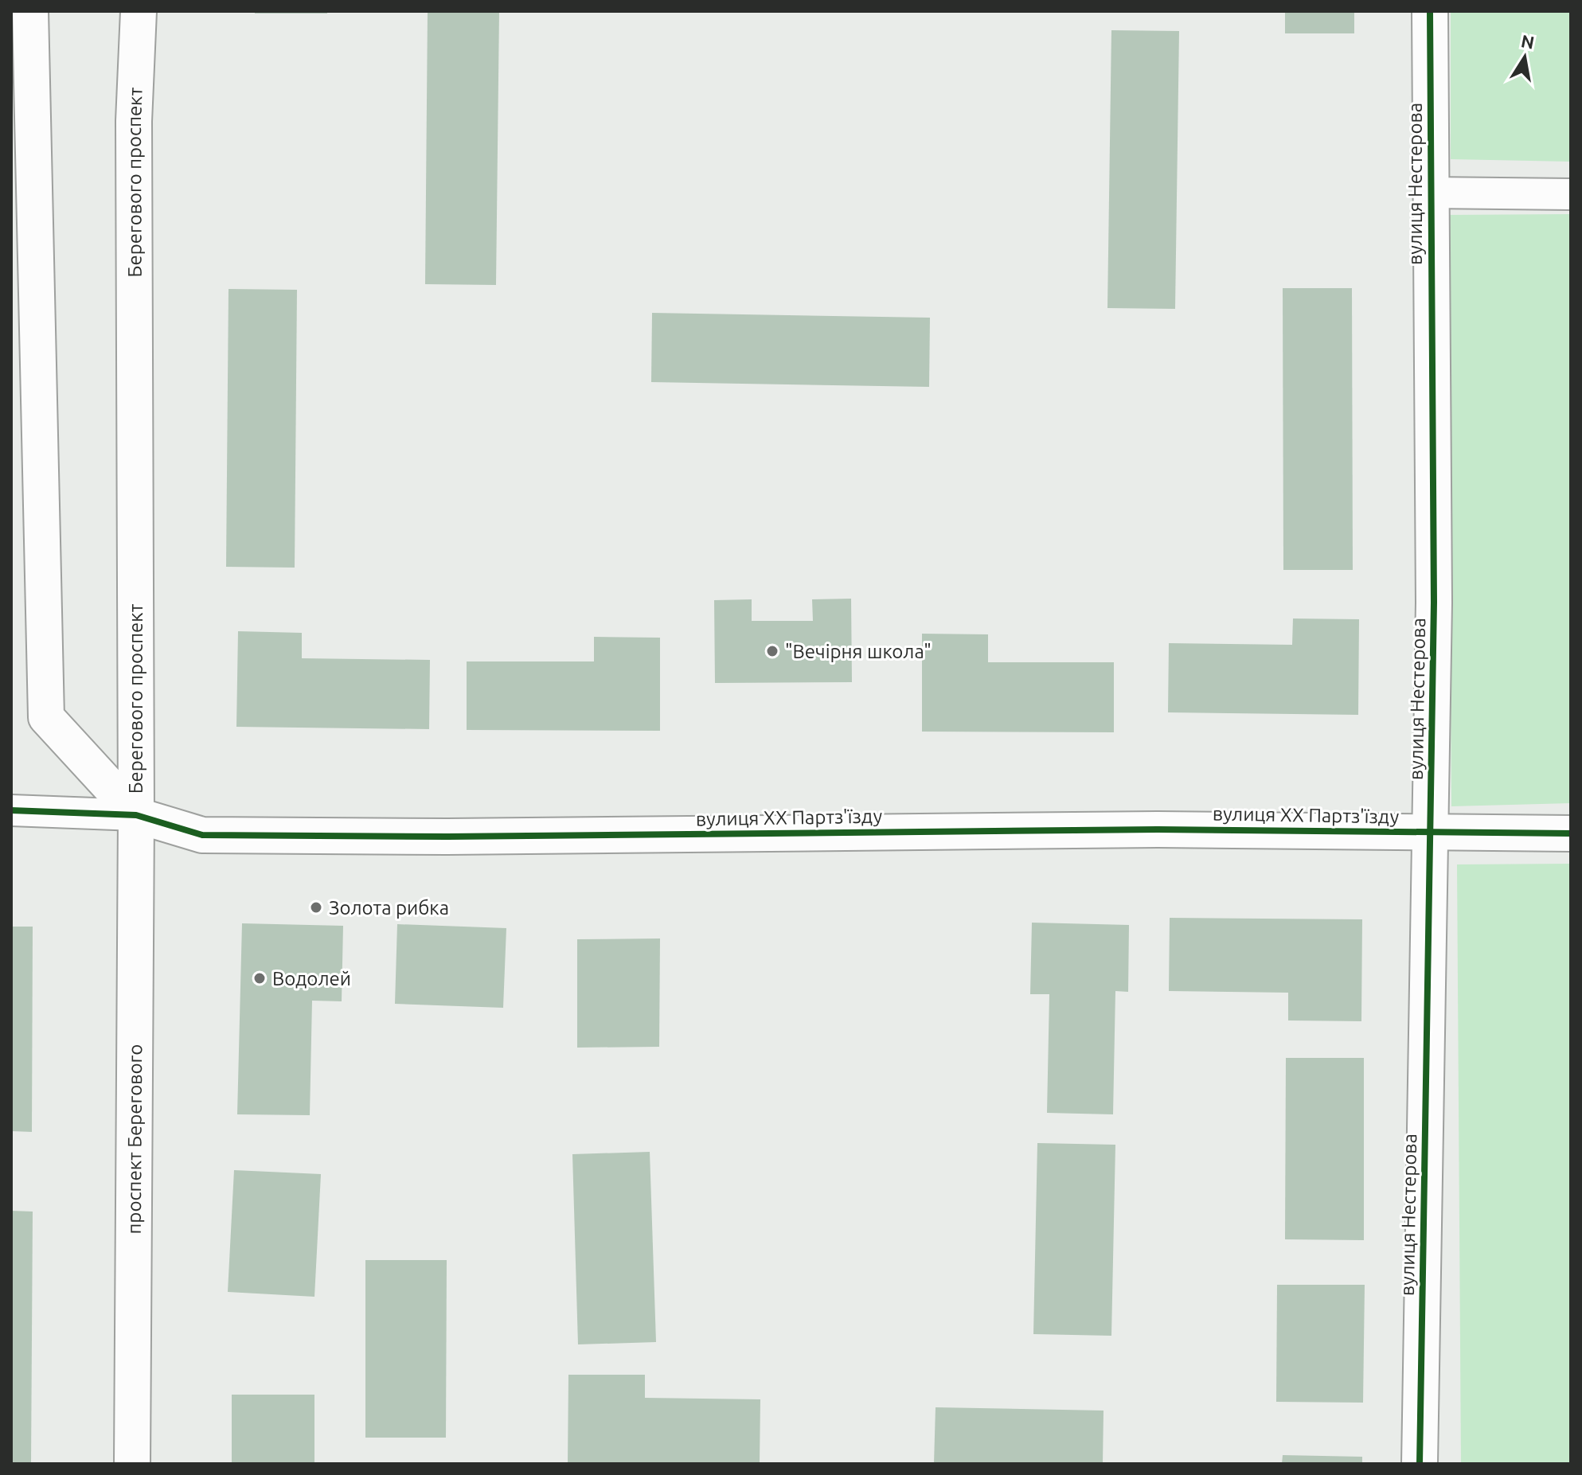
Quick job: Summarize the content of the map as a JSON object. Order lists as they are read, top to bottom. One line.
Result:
{"streets":{"street":["Берегового проспект","вулиця Нестерова","вулиця XX Партз'їзду","проспект Берегового"]},"crossings":[["Берегового проспект","вулиця XX Партз'їзду"],["Берегового проспект","проспект Берегового"],["вулиця Нестерова","вулиця XX Партз'їзду"],["вулиця XX Партз'їзду","проспект Берегового"]],"places":["\"Вечірня школа\"","Золота рибка","Водолей"],"north":"top"}
